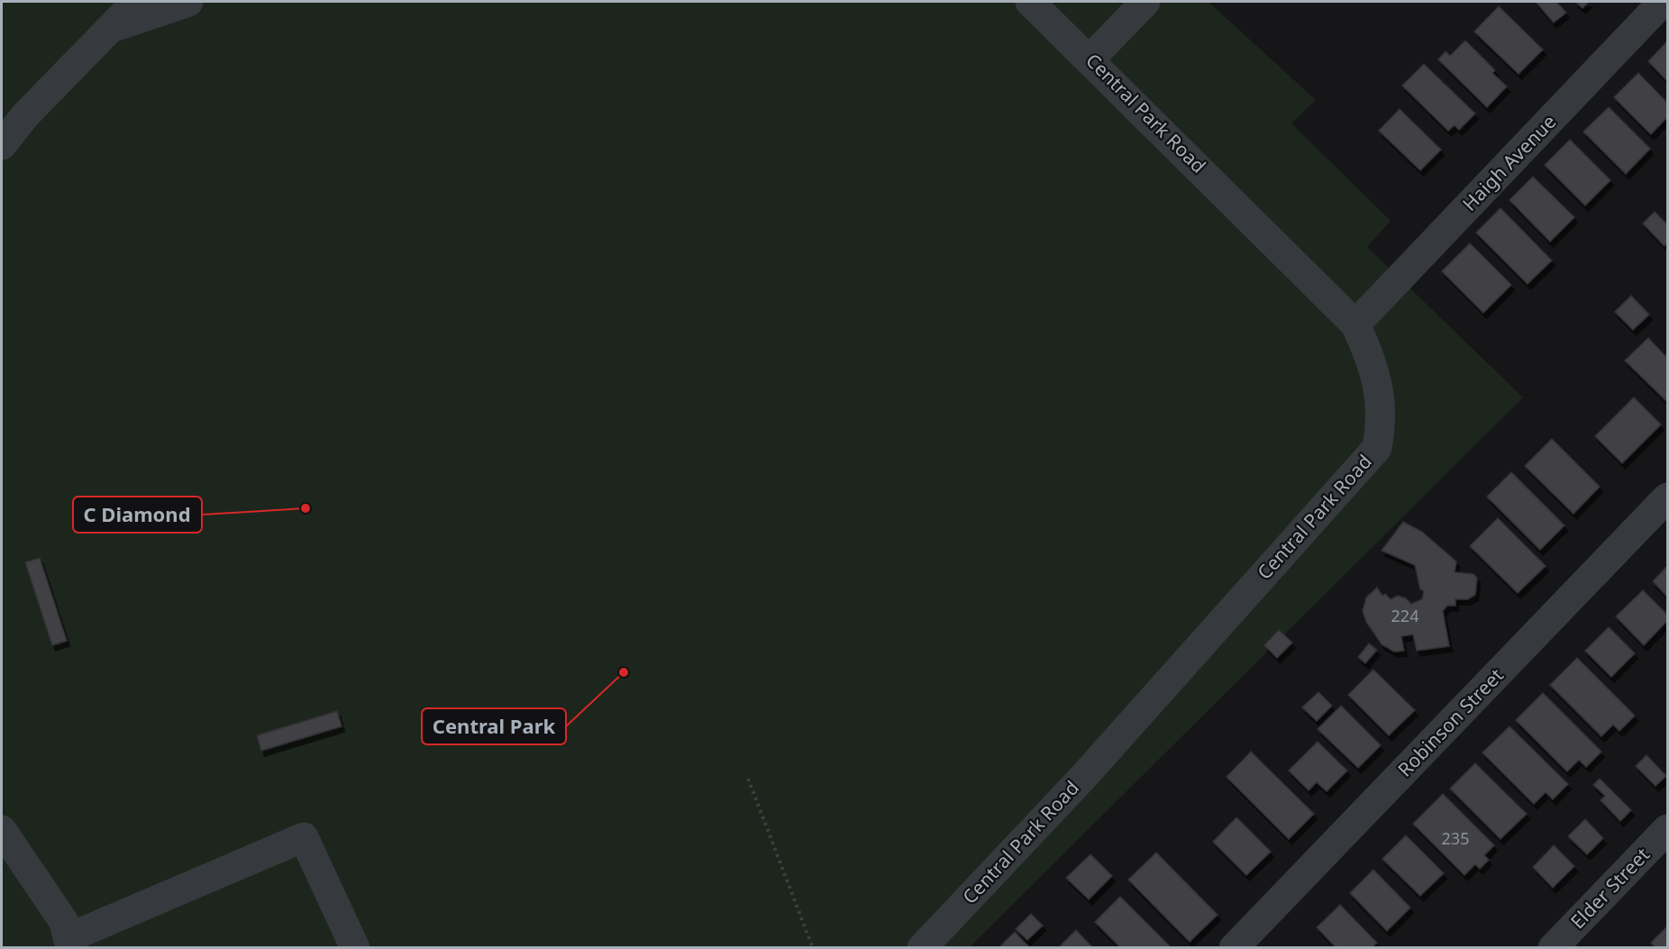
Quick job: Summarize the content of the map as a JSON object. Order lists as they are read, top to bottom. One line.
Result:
{"streets":{"street":["Central Park Road","Haigh Avenue","Robinson Street","Elder Street"]},"crossings":[["Central Park Road","Haigh Avenue"]],"places":["C Diamond","Central Park"],"house_numbers":["224","235"]}
